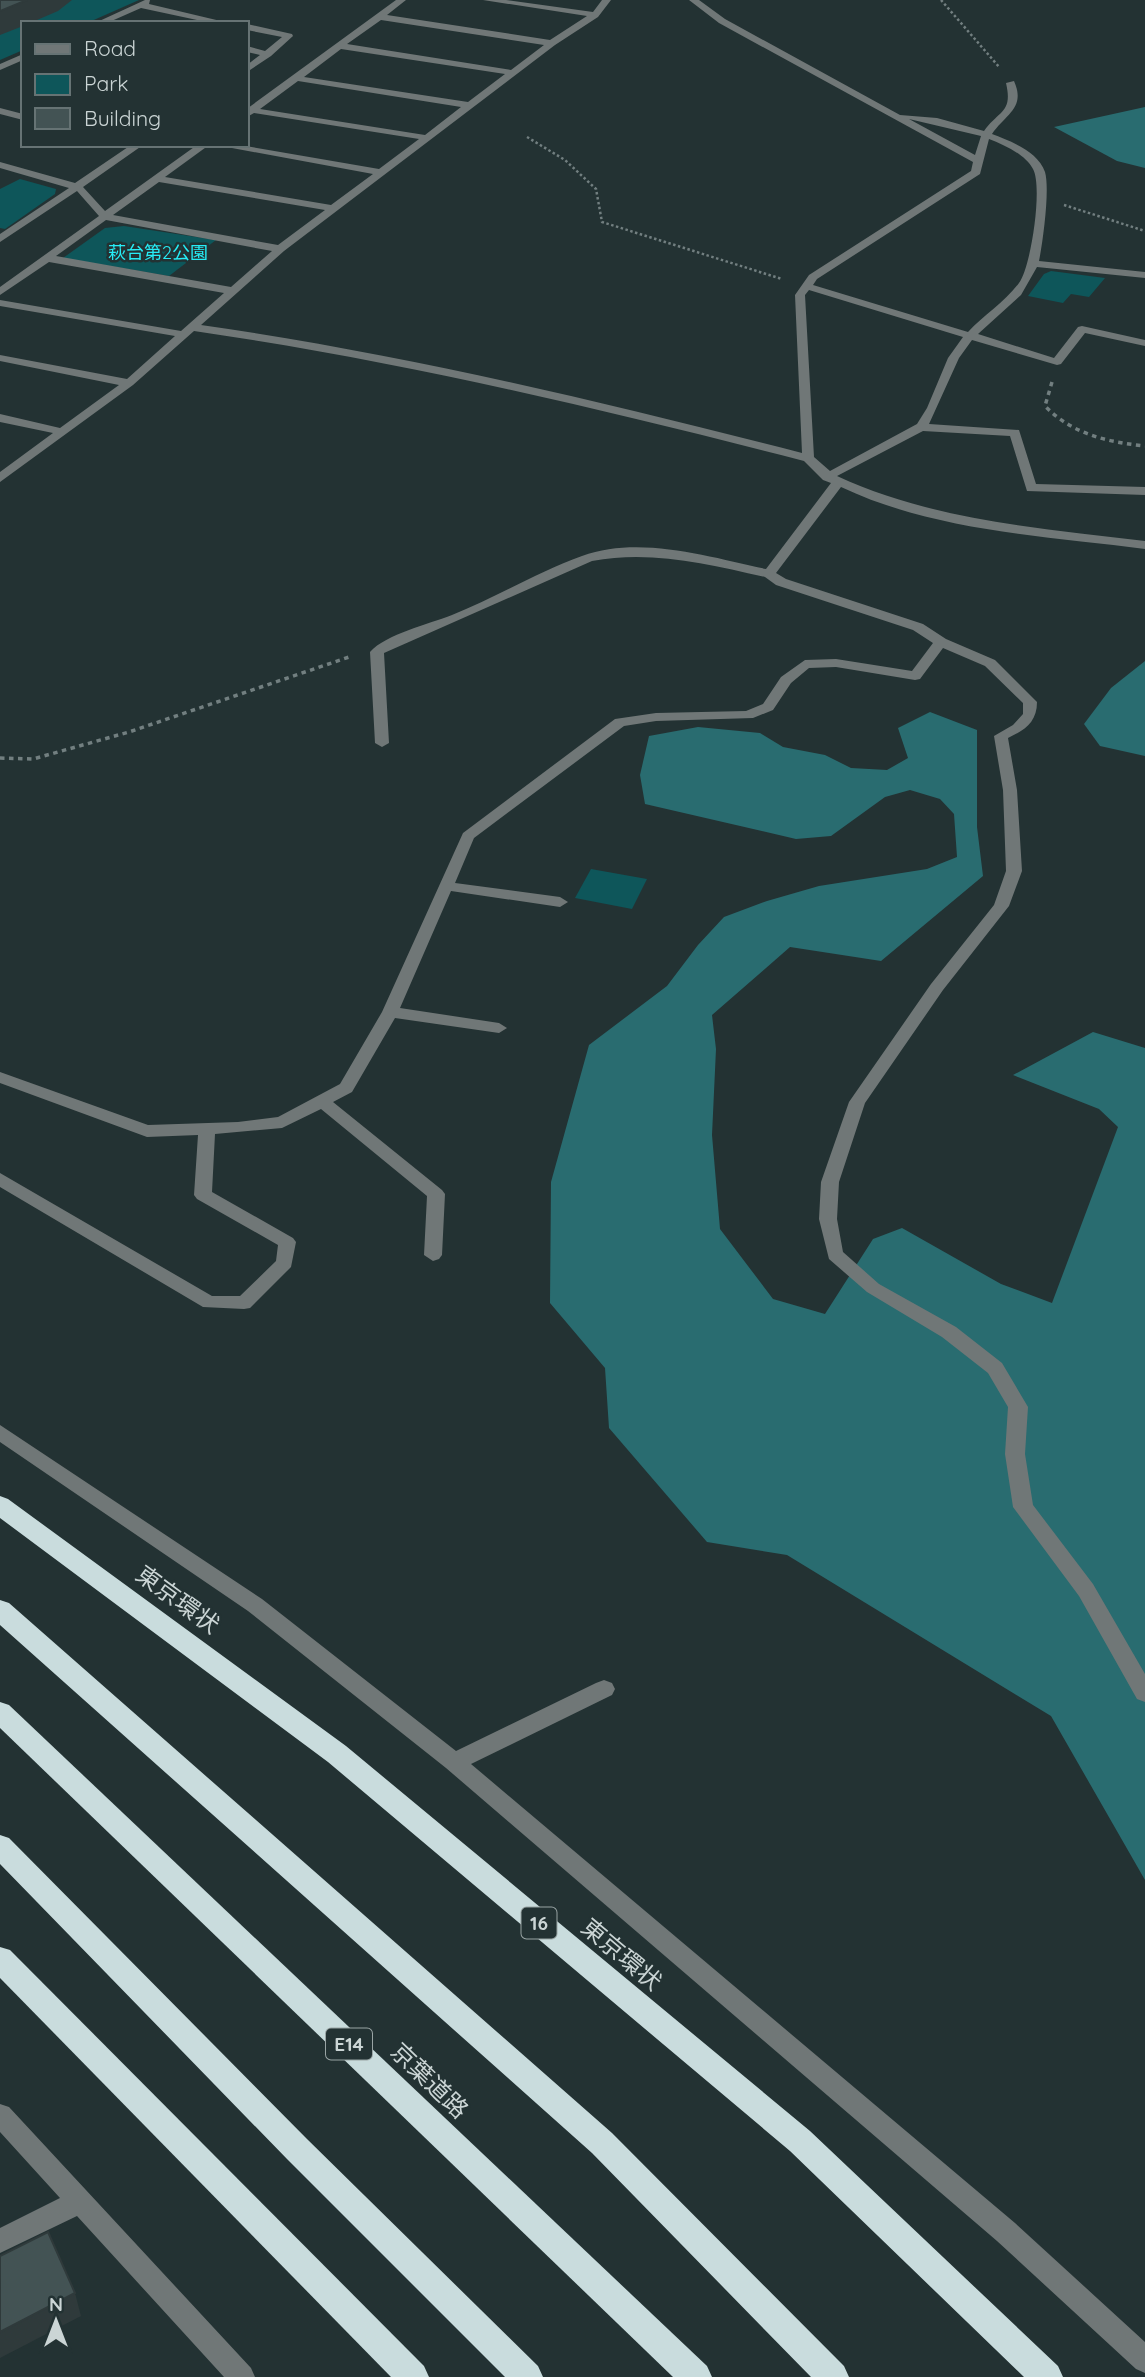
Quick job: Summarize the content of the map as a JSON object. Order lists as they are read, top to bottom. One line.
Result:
{"streets":{"highway":["東京環状","16","E14","京葉道路"]},"parks":["萩台第2公園"],"legend":["Road","Park","Building"],"north":"top"}
